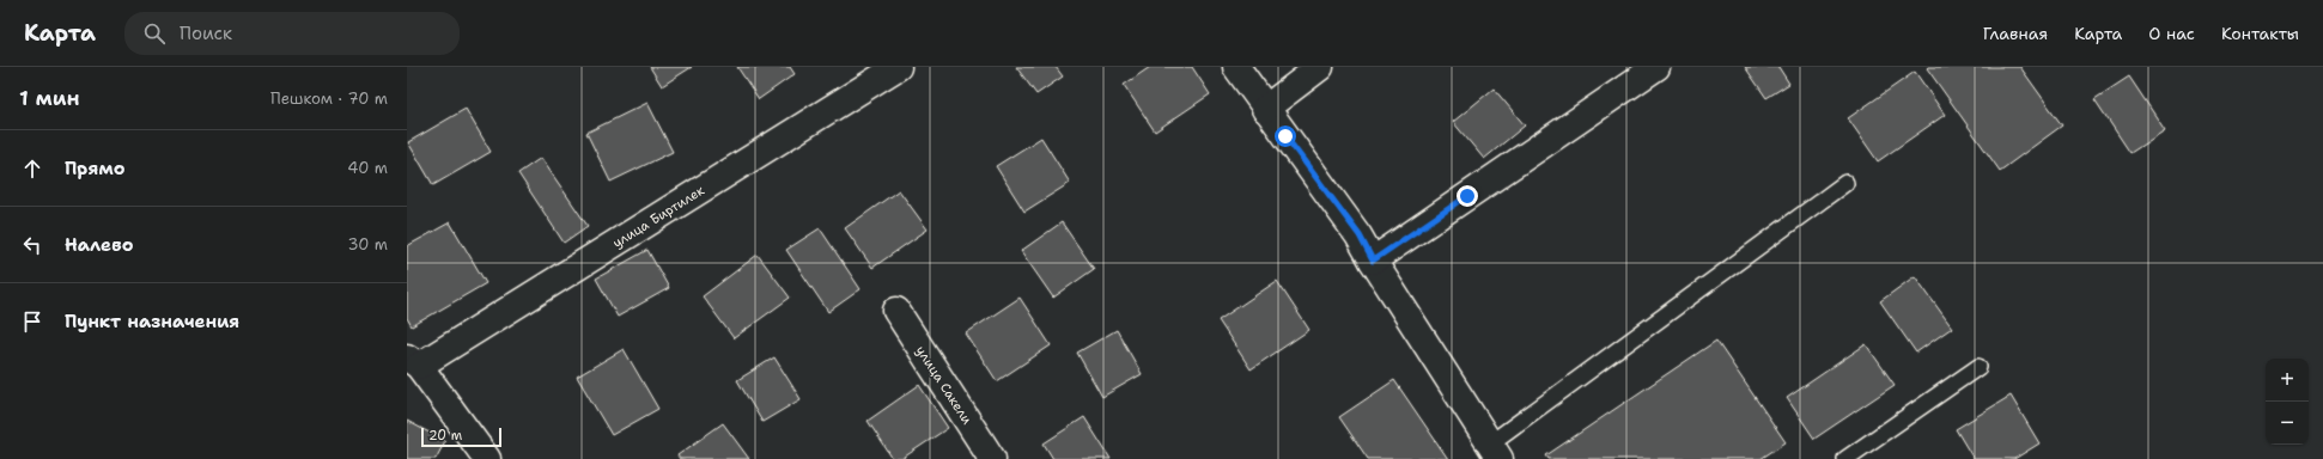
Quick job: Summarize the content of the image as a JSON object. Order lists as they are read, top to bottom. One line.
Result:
{"streets":{"street":["улица Биртилек","улица Сакели"]},"scale_bar":"20 m","page":{"header":"Карта","search":"Поиск","nav":["Главная","Карта","О нас","Контакты"],"heading":["1 мин","Пешком · 70 m"],"list":[["Прямо","40 m"],["Налево","30 m"],"Пункт назначения"],"map_buttons":["+","−"],"scale":"20 m"}}
